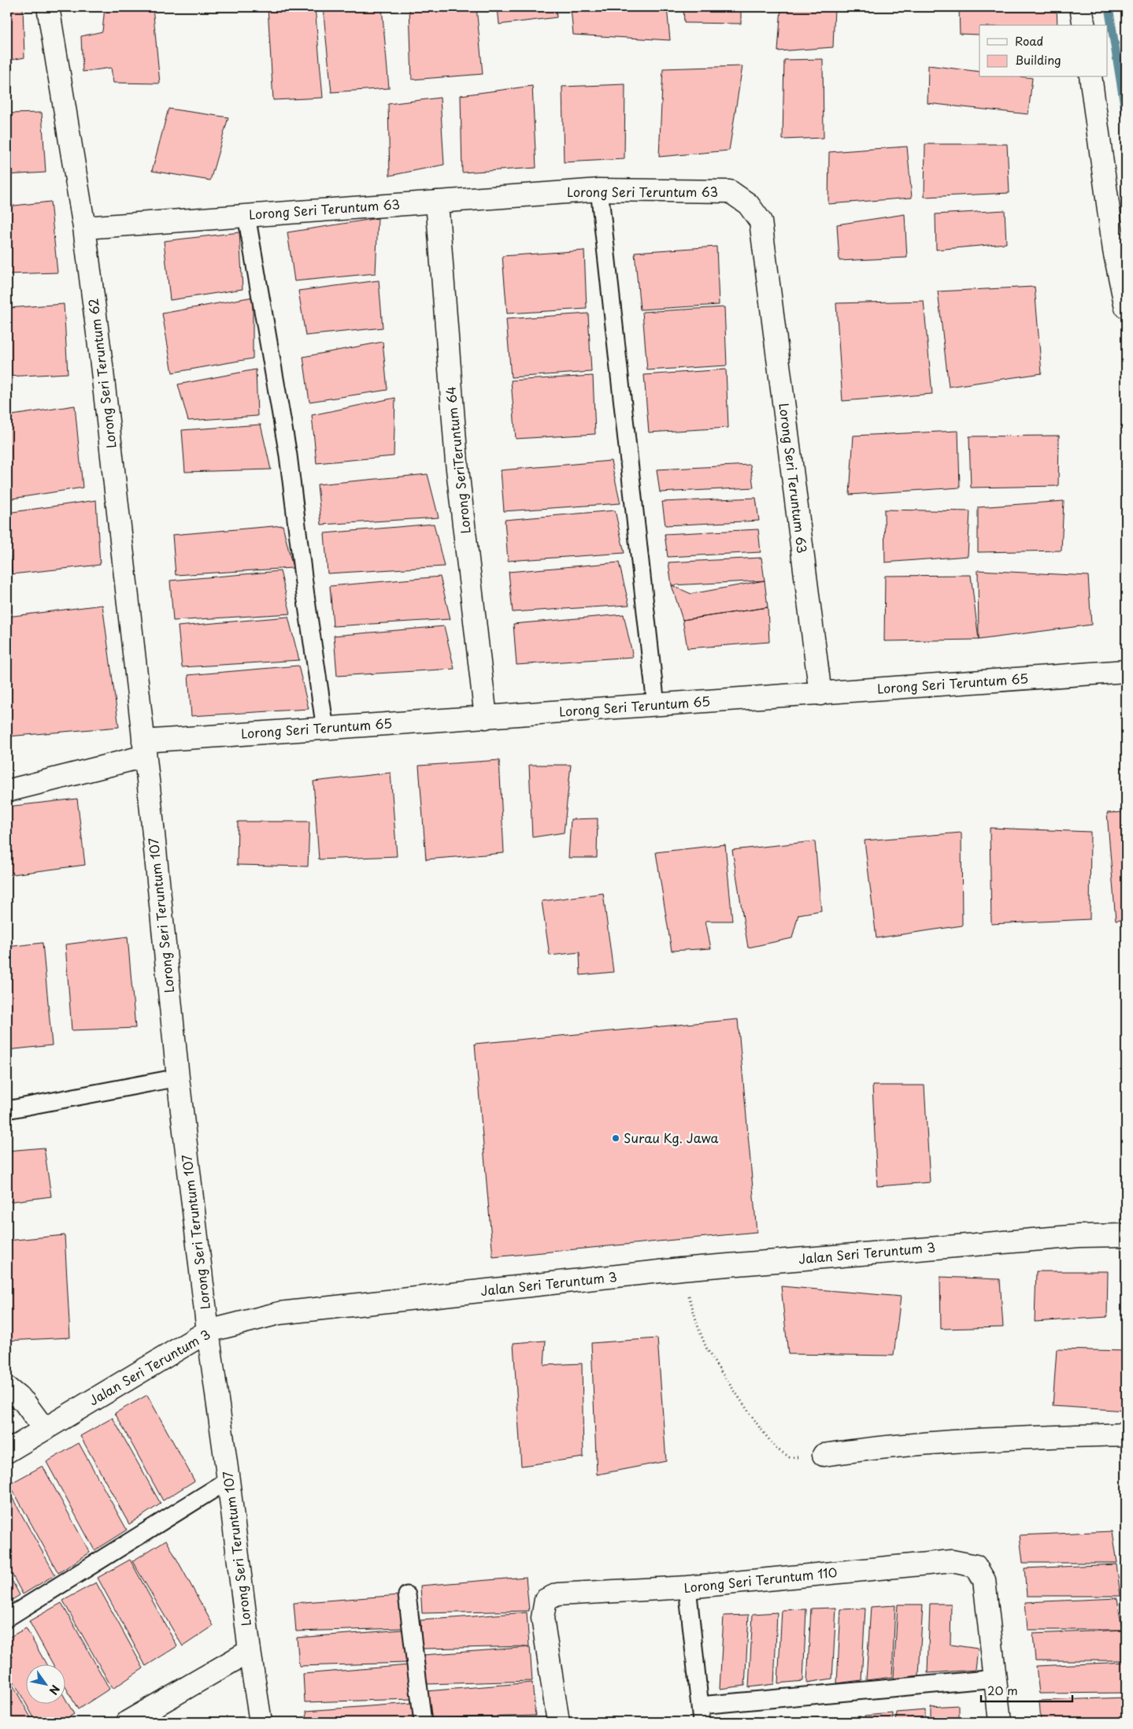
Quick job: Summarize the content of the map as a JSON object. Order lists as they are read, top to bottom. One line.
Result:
{"streets":{"street":["Lorong Seri Teruntum 63","Lorong Seri Teruntum 62","Lorong SeriTeruntum 64","Lorong Seri Teruntum 65","Lorong Seri Teruntum 107","Jalan Seri Teruntum 3","Lorong Seri Teruntum 110"]},"crossings":[["Lorong Seri Teruntum 63","Lorong Seri Teruntum 62"],["Lorong Seri Teruntum 63","Lorong SeriTeruntum 64"],["Lorong Seri Teruntum 63","Lorong Seri Teruntum 65"],["Lorong Seri Teruntum 62","Lorong Seri Teruntum 65"],["Lorong Seri Teruntum 62","Lorong Seri Teruntum 107"],["Lorong SeriTeruntum 64","Lorong Seri Teruntum 65"],["Lorong Seri Teruntum 65","Lorong Seri Teruntum 107"],["Lorong Seri Teruntum 107","Jalan Seri Teruntum 3"]],"places":["Surau Kg. Jawa"],"legend":["Road","Building"],"scale_bar":"20 m","north":"bottom right"}
